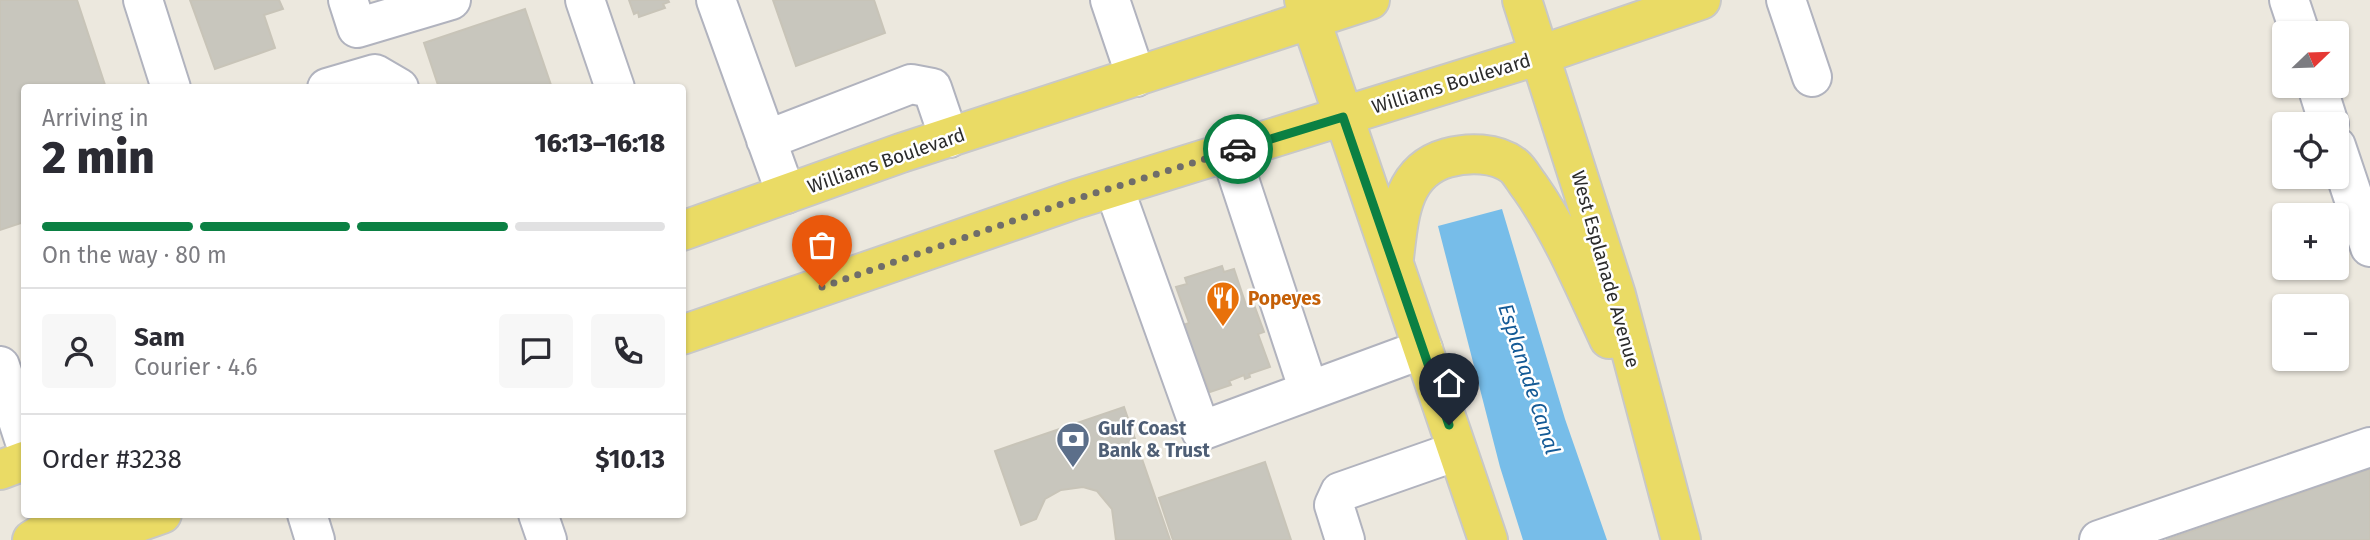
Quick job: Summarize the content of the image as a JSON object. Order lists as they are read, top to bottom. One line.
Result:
{"streets":{"main road":["Williams Boulevard","West Esplanade Avenue"]},"crossings":[["Williams Boulevard","West Esplanade Avenue"]],"water":["Esplanade Canal"],"places":{"restaurant":["Popeyes"],"bank":["Gulf Coast Bank & Trust"]},"north":"top right","page":{"map_buttons":["+","−"],"heading":["2 min","Arriving in","16:13–16:18"],"panel":["Sam","Courier · 4.6","Order #3238","$10.13"],"bar":"On the way · 80 m"}}
